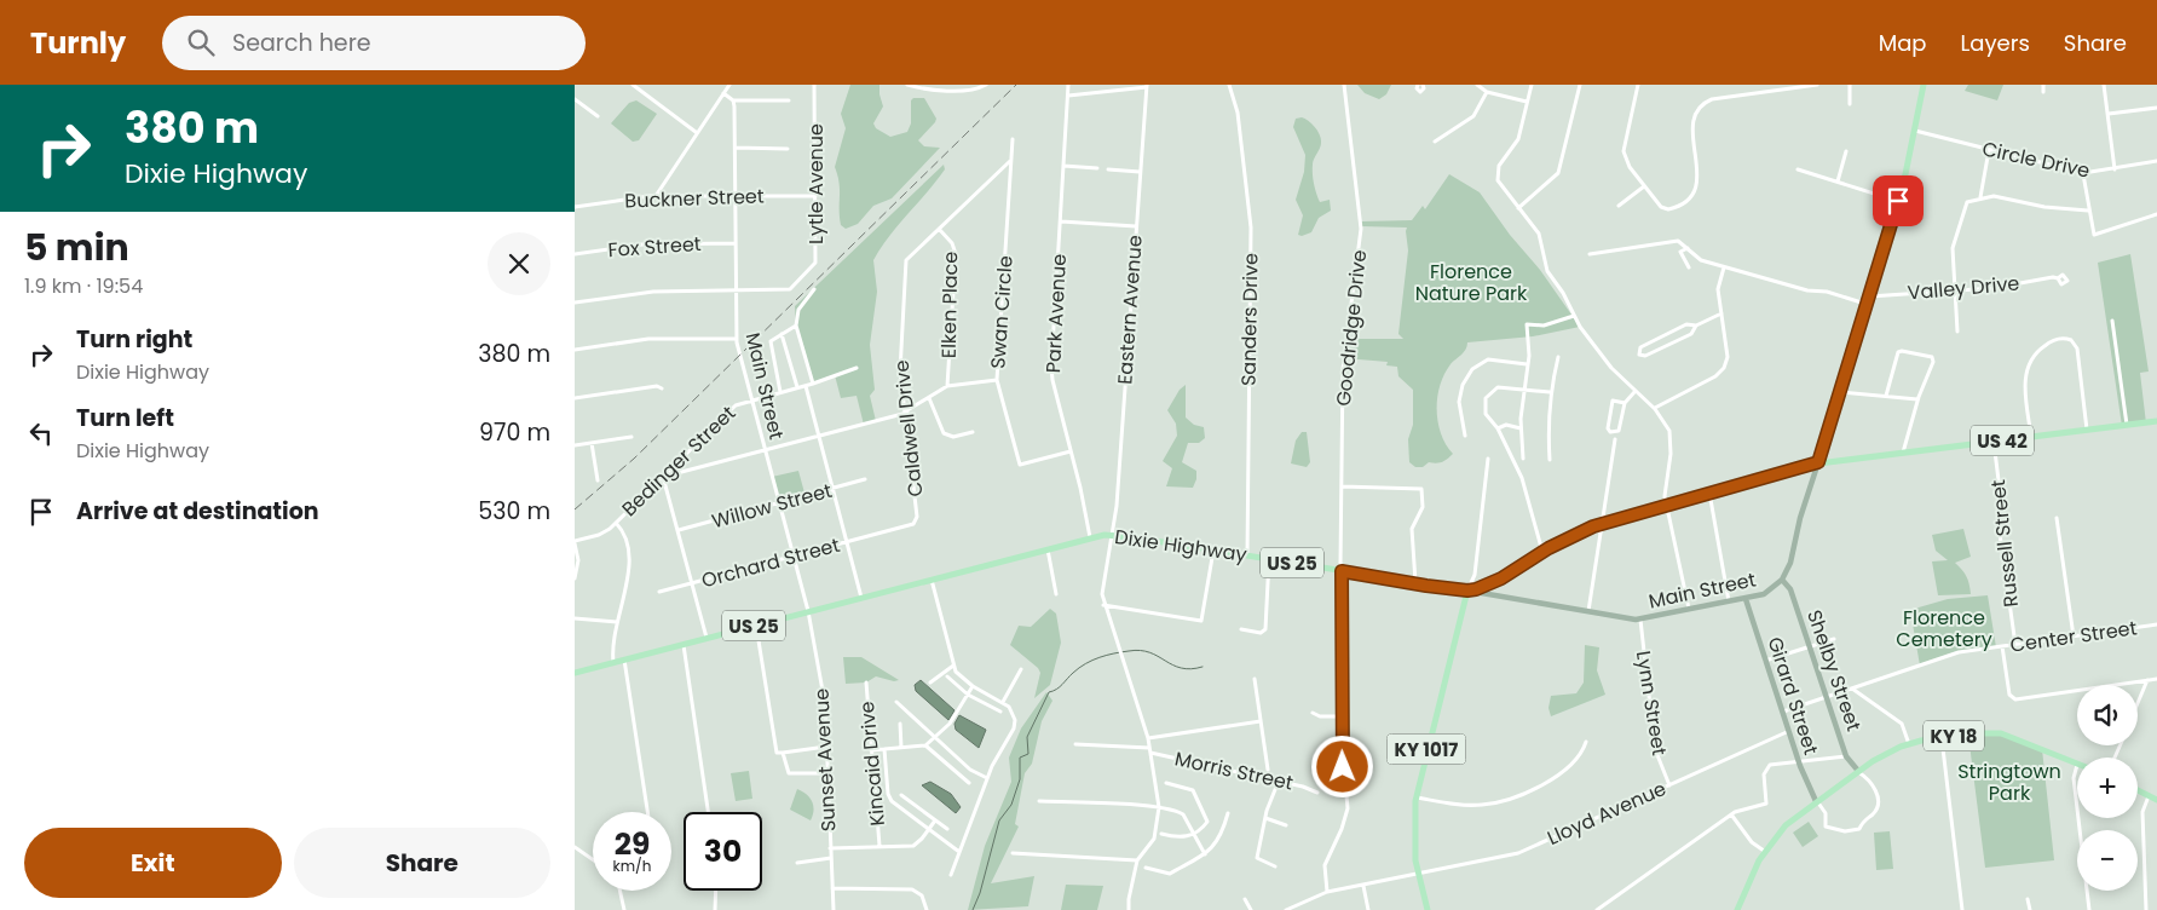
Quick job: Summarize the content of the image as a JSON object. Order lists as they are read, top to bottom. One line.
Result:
{"streets":{"main road":["US 42","Dixie Highway","US 25","KY 18","KY 1017"],"street":["Circle Drive","Lytle Avenue","Buckner Street","Fox Street","Valley Drive","Elken Place","Eastern Avenue","Swan Circle","Park Avenue","Sanders Drive","Goodridge Drive","Main Street","Caldwell Drive","Bedinger Street","Willow Street","Russell Street","Orchard Street","Center Street","Shelby Street","Girard Street","Lynn Street","Sunset Avenue","Kincaid Drive","Morris Street","Lloyd Avenue"]},"crossings":[["Lytle Avenue","Buckner Street"],["Lytle Avenue","Main Street"],["Buckner Street","Main Street"],["Fox Street","Main Street"],["Elken Place","Caldwell Drive"],["Eastern Avenue","Dixie Highway"],["Swan Circle","Park Avenue"],["Swan Circle","Caldwell Drive"],["Park Avenue","Dixie Highway"],["Sanders Drive","Dixie Highway"],["Goodridge Drive","Dixie Highway"],["Goodridge Drive","Lloyd Avenue"],["Main Street","US 42"],["Main Street","Bedinger Street"],["Main Street","Willow Street"],["Main Street","Dixie Highway"],["Main Street","Orchard Street"],["Main Street","Shelby Street"],["Main Street","Girard Street"],["Main Street","Lynn Street"],["Main Street","KY 1017"],["Main Street","Sunset Avenue"],["Caldwell Drive","Orchard Street"],["US 42","Russell Street"],["US 42","Dixie Highway"],["Russell Street","Center Street"],["Dixie Highway","KY 1017"],["Dixie Highway","Sunset Avenue"],["Center Street","Shelby Street"],["Center Street","Girard Street"],["Shelby Street","KY 18"],["Girard Street","KY 18"],["Girard Street","Lloyd Avenue"],["Lynn Street","Lloyd Avenue"],["KY 1017","Lloyd Avenue"]],"parks":["Florence Nature Park","Florence Cemetery","Stringtown Park"],"page":{"header":"Turnly","search":"Search here","nav":["Map","Layers","Share"],"turn":["380 m","Dixie Highway"],"heading":["5 min","1.9 km · 19:54"],"list":[{"name":"Turn right","note":"Dixie Highway","value":"380 m"},{"name":"Turn left","note":"Dixie Highway","value":"970 m"},{"name":"Arrive at destination","value":"530 m"}],"map_buttons":["+","−"],"speed":"29 km/h","limit":"30","buttons":["Exit","Share"]}}
